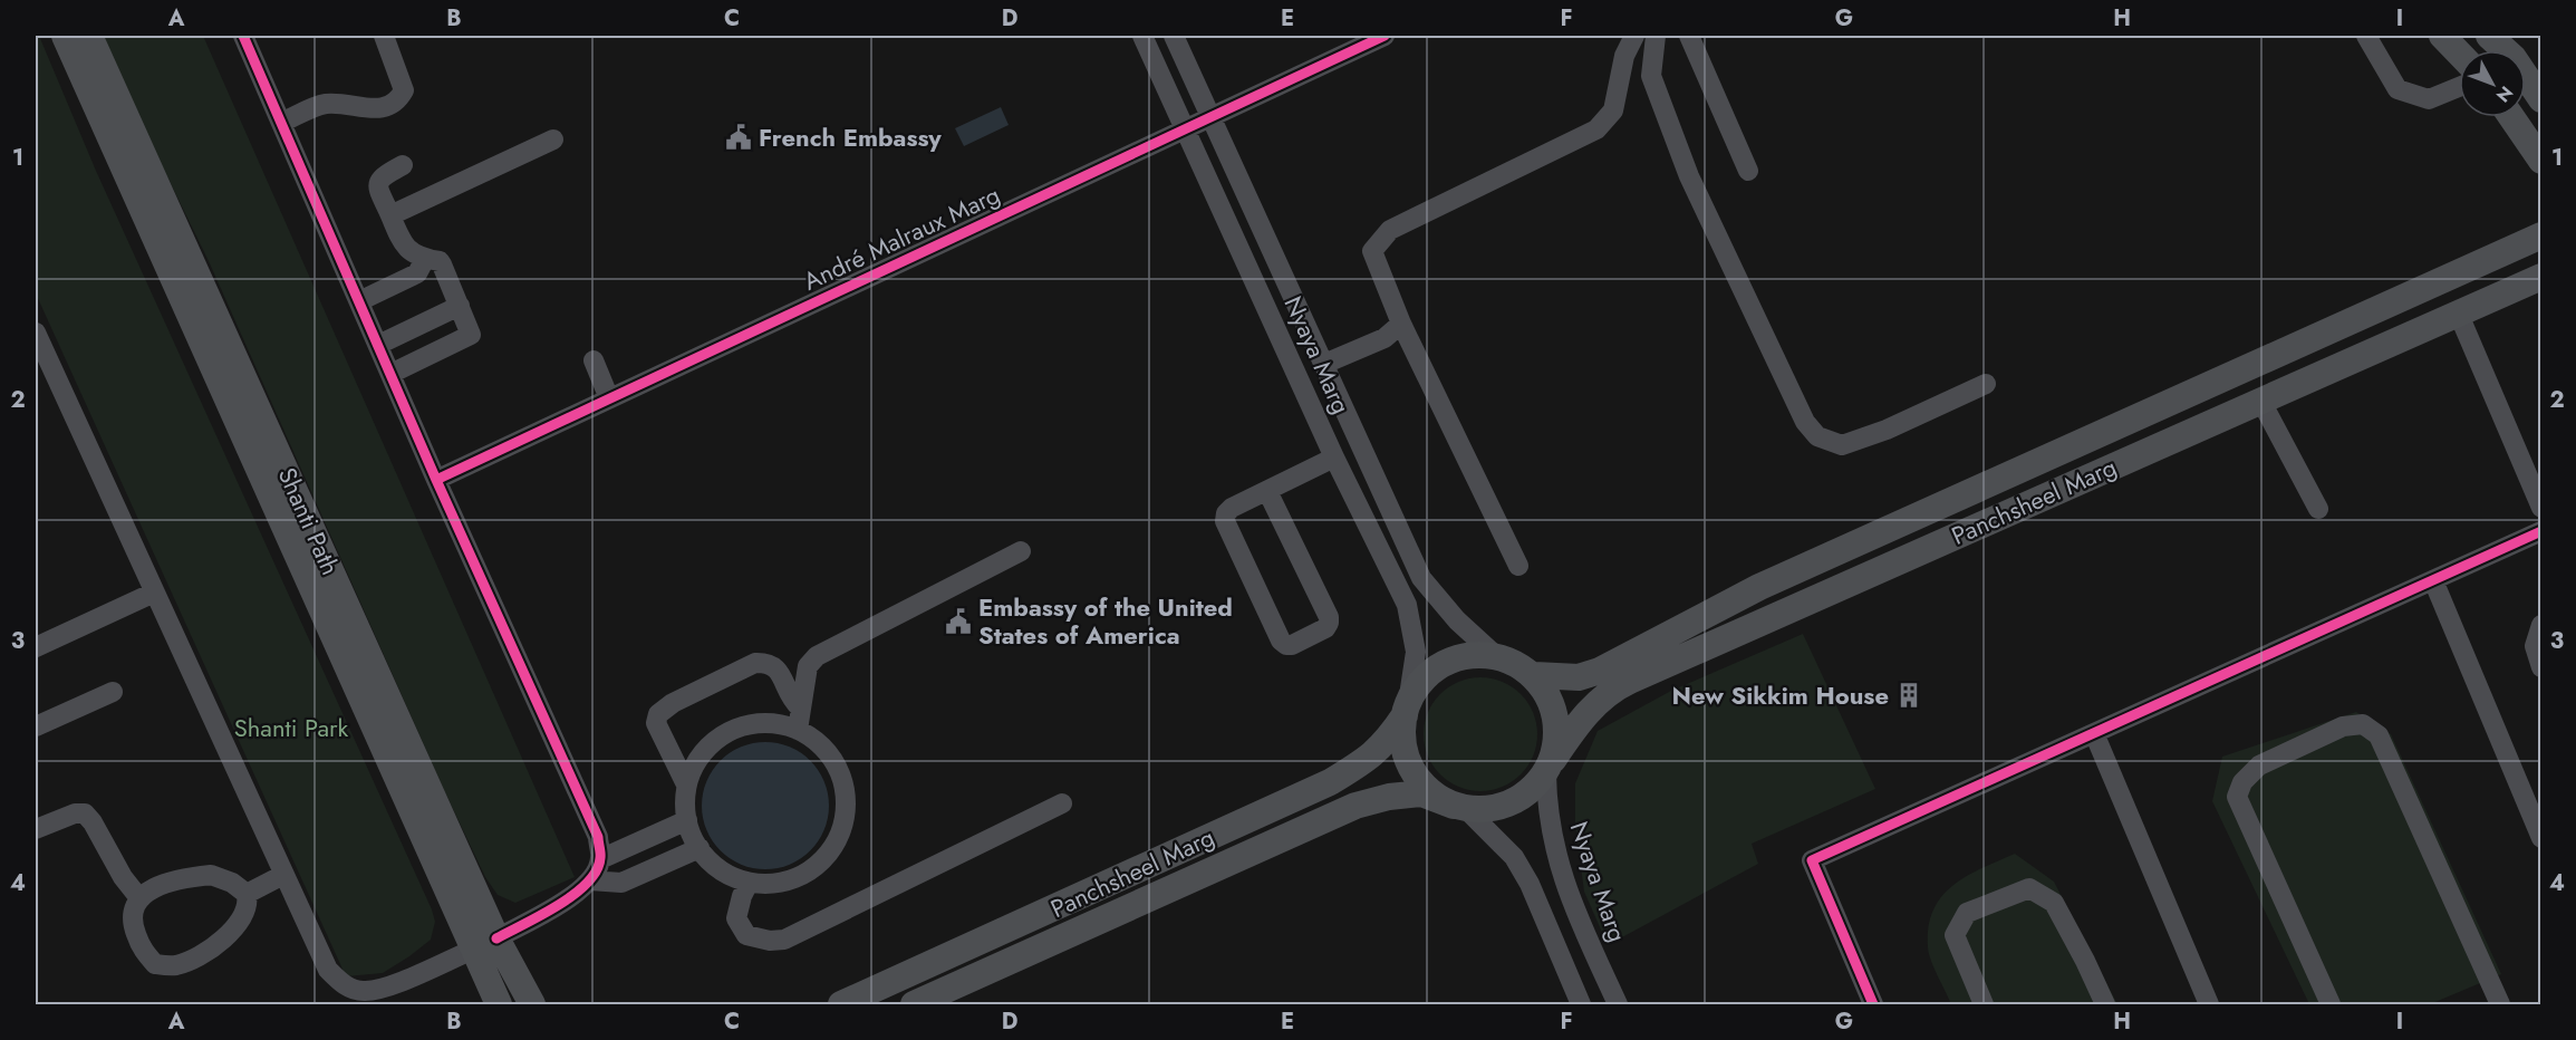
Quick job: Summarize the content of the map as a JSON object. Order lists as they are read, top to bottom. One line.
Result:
{"streets":{"main road":["Panchsheel Marg","Shanti Path"],"street":["André Malraux Marg","Nyaya Marg"]},"crossings":[["André Malraux Marg","Nyaya Marg"],["Nyaya Marg","Panchsheel Marg"]],"parks":["Shanti Park"],"places":{"public building":["French Embassy","Embassy of the United States of America"],"building":["New Sikkim House"]},"north":"bottom right","grid":{"columns":["A","B","C","D","E","F","G","H","I"],"rows":["1","2","3","4"]}}
